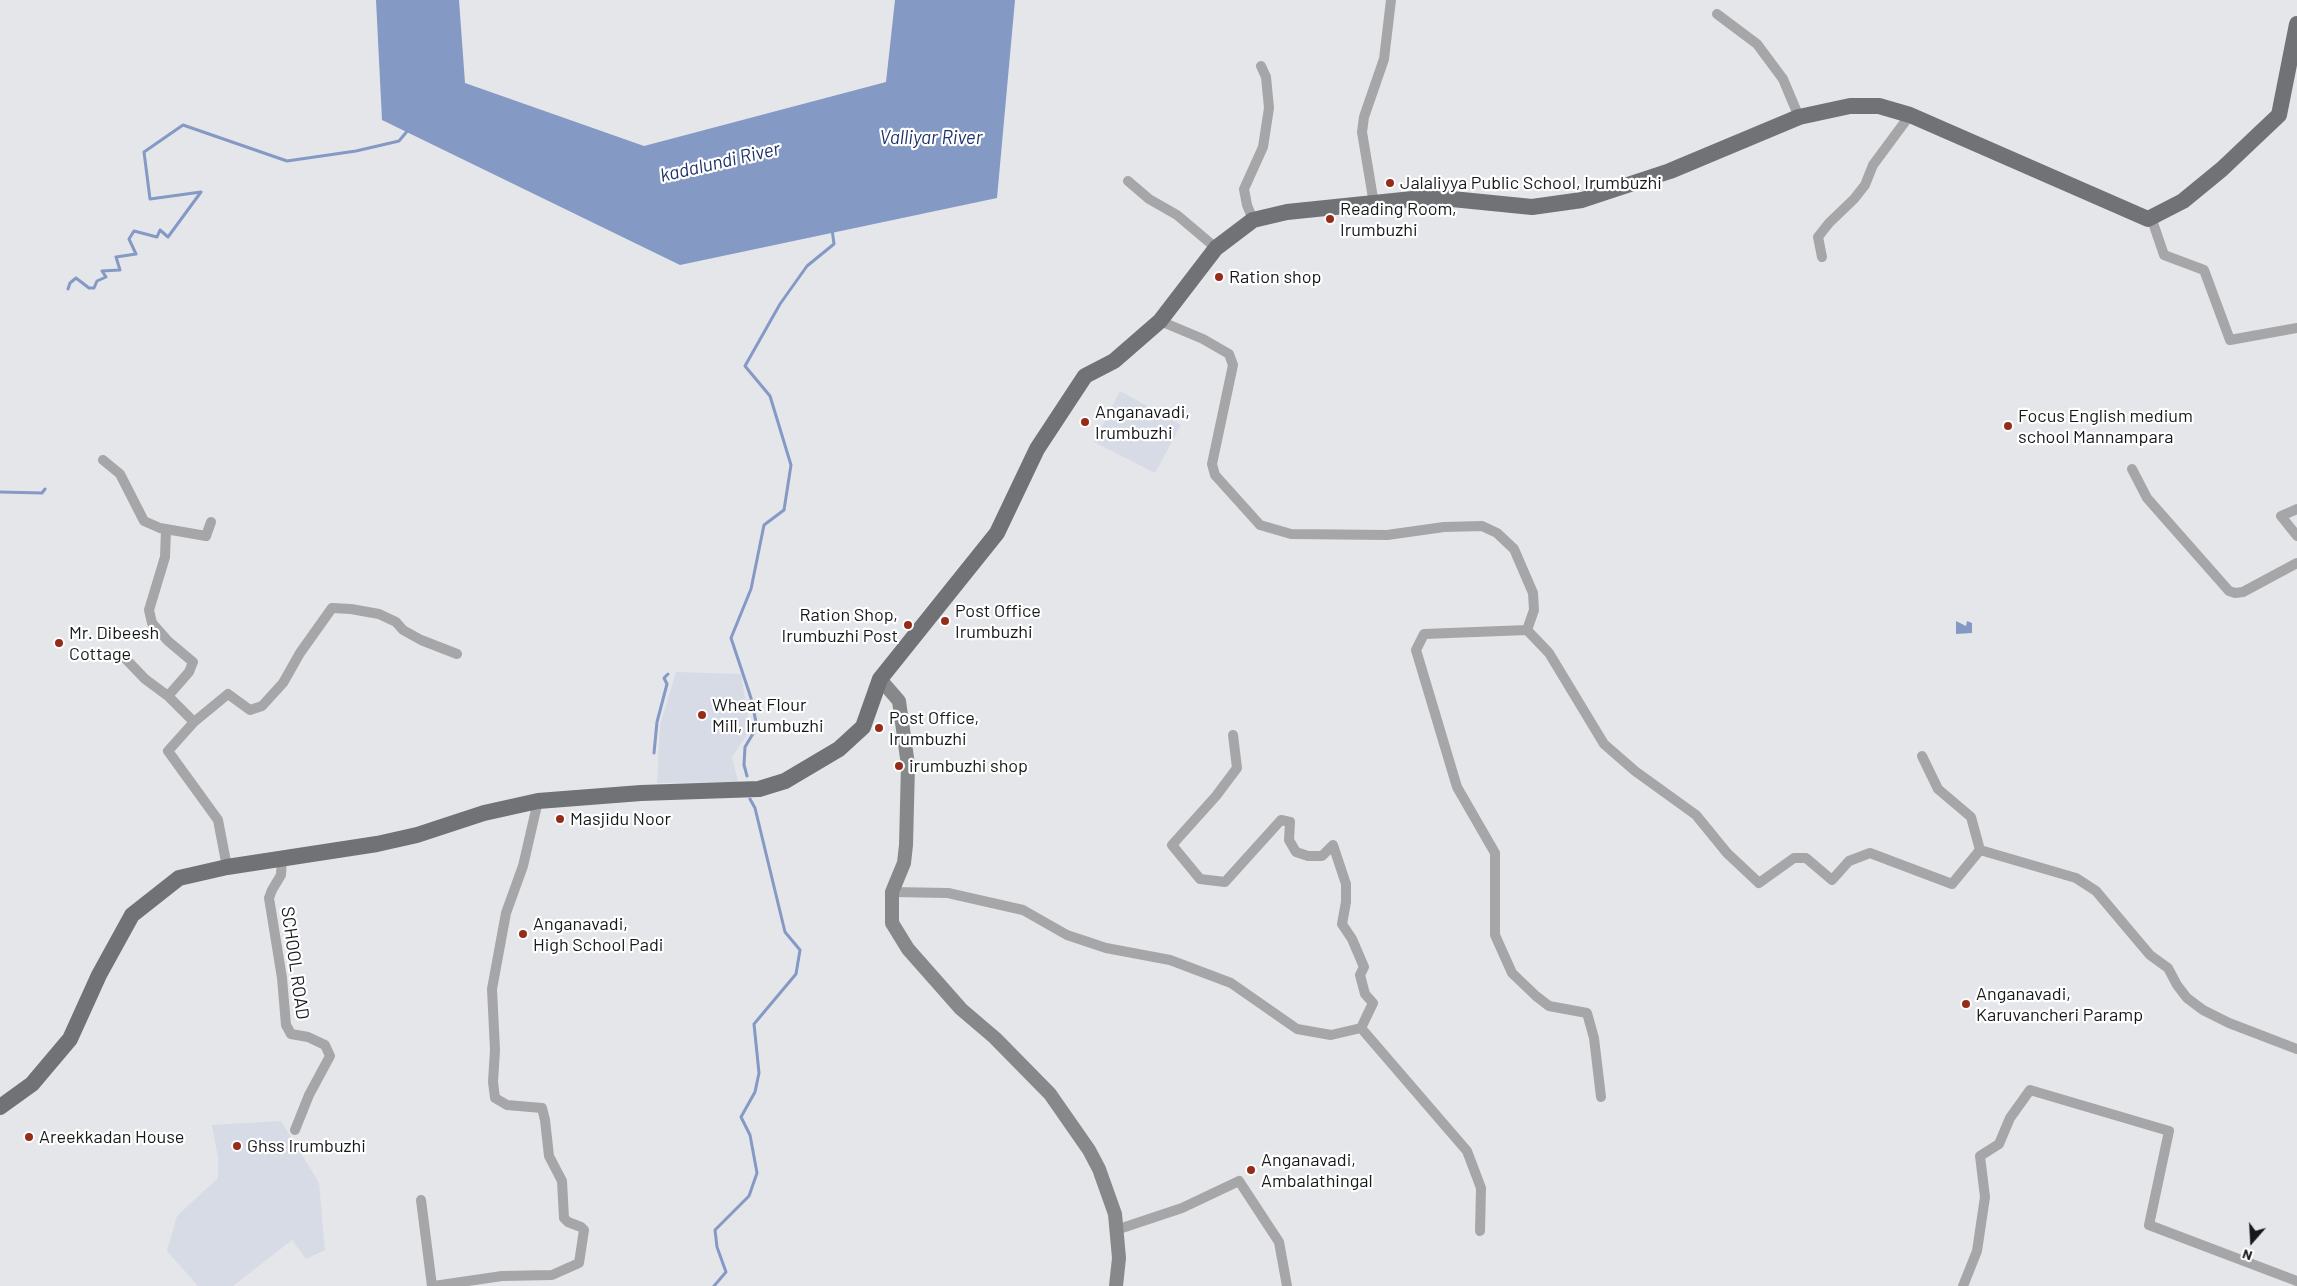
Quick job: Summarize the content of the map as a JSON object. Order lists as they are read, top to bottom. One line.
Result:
{"streets":{"street":["SCHOOL ROAD"]},"water":["Valliyar River","kadalundi River"],"places":["Jalaliyya Public School, Irumbuzhi","Reading Room, Irumbuzhi","Ration shop","Anganavadi, Irumbuzhi","Focus English medium school Mannampara","Post Office Irumbuzhi","Ration Shop, Irumbuzhi Post","Mr. Dibeesh Cottage","Wheat Flour Mill, Irumbuzhi","Post Office, Irumbuzhi","irumbuzhi shop","Masjidu Noor","Anganavadi, High School Padi","Anganavadi, Karuvancheri Paramp","Areekkadan House","Ghss Irumbuzhi","Anganavadi, Ambalathingal"],"north":"bottom"}
